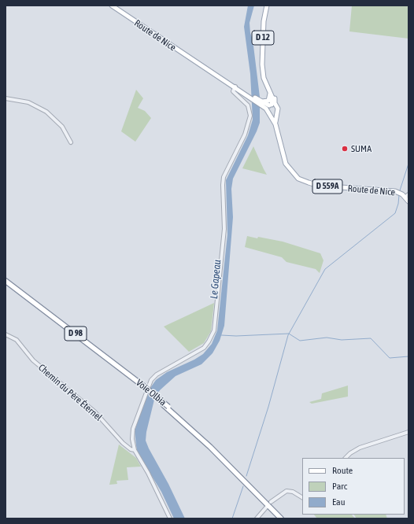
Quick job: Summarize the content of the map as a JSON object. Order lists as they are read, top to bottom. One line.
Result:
{"streets":{"highway":["D 98","Voie Olbia"],"main road":["Route de Nice","D 12","D 559A"],"street":["Chemin du Père Éternel"]},"crossings":[["Route de Nice","D 559A"]],"water":["Le Gapeau"],"places":["SUMA"],"legend":["Route","Parc","Eau"]}
